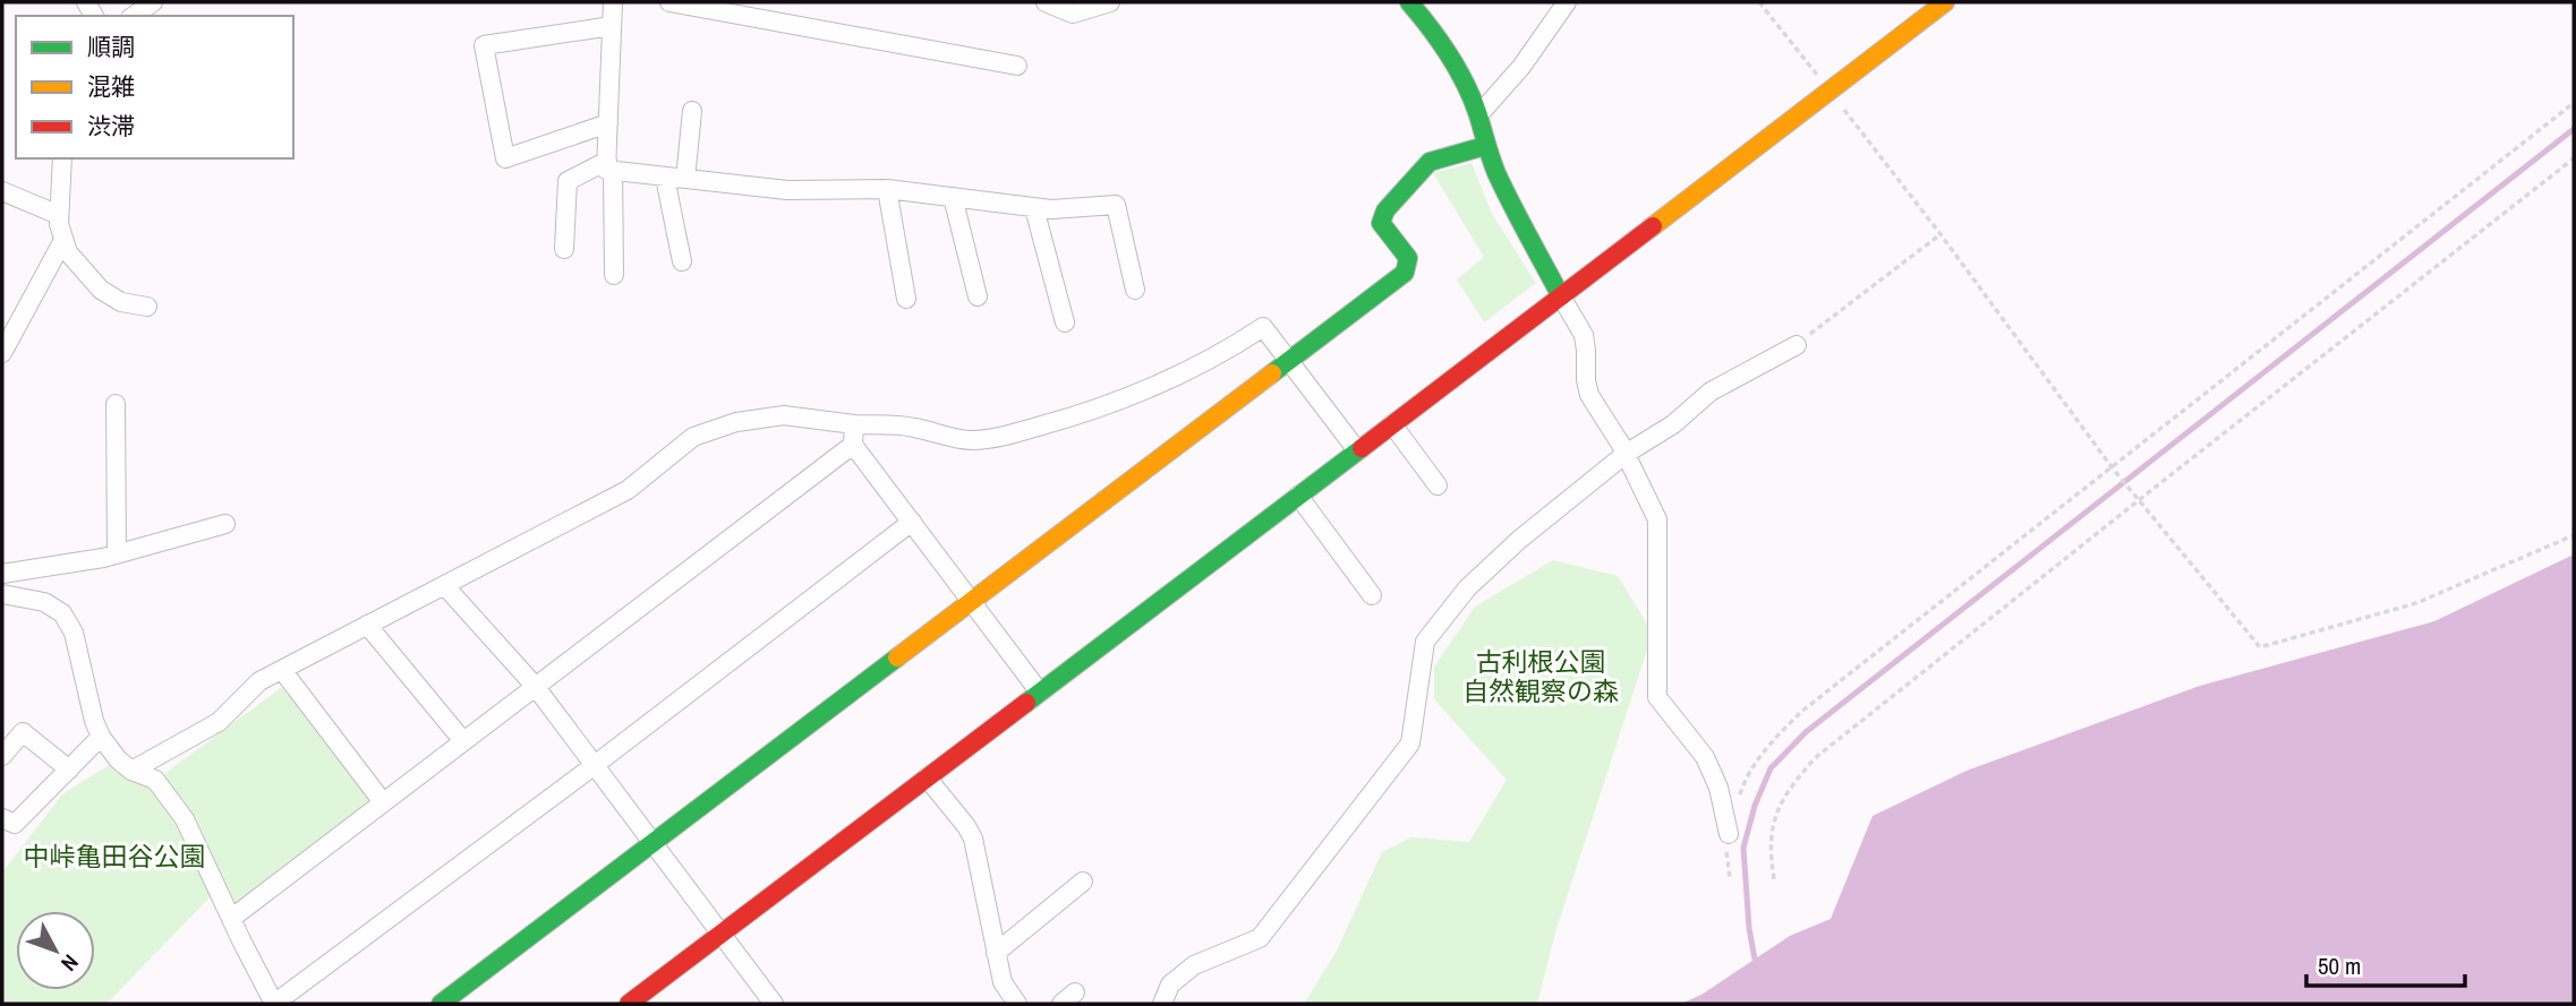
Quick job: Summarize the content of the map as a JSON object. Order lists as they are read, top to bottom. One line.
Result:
{"parks":["古利根公園 自然観察の森","中峠亀田谷公園"],"legend":["順調","混雑","渋滞"],"scale_bar":"50 m","north":"bottom right"}
